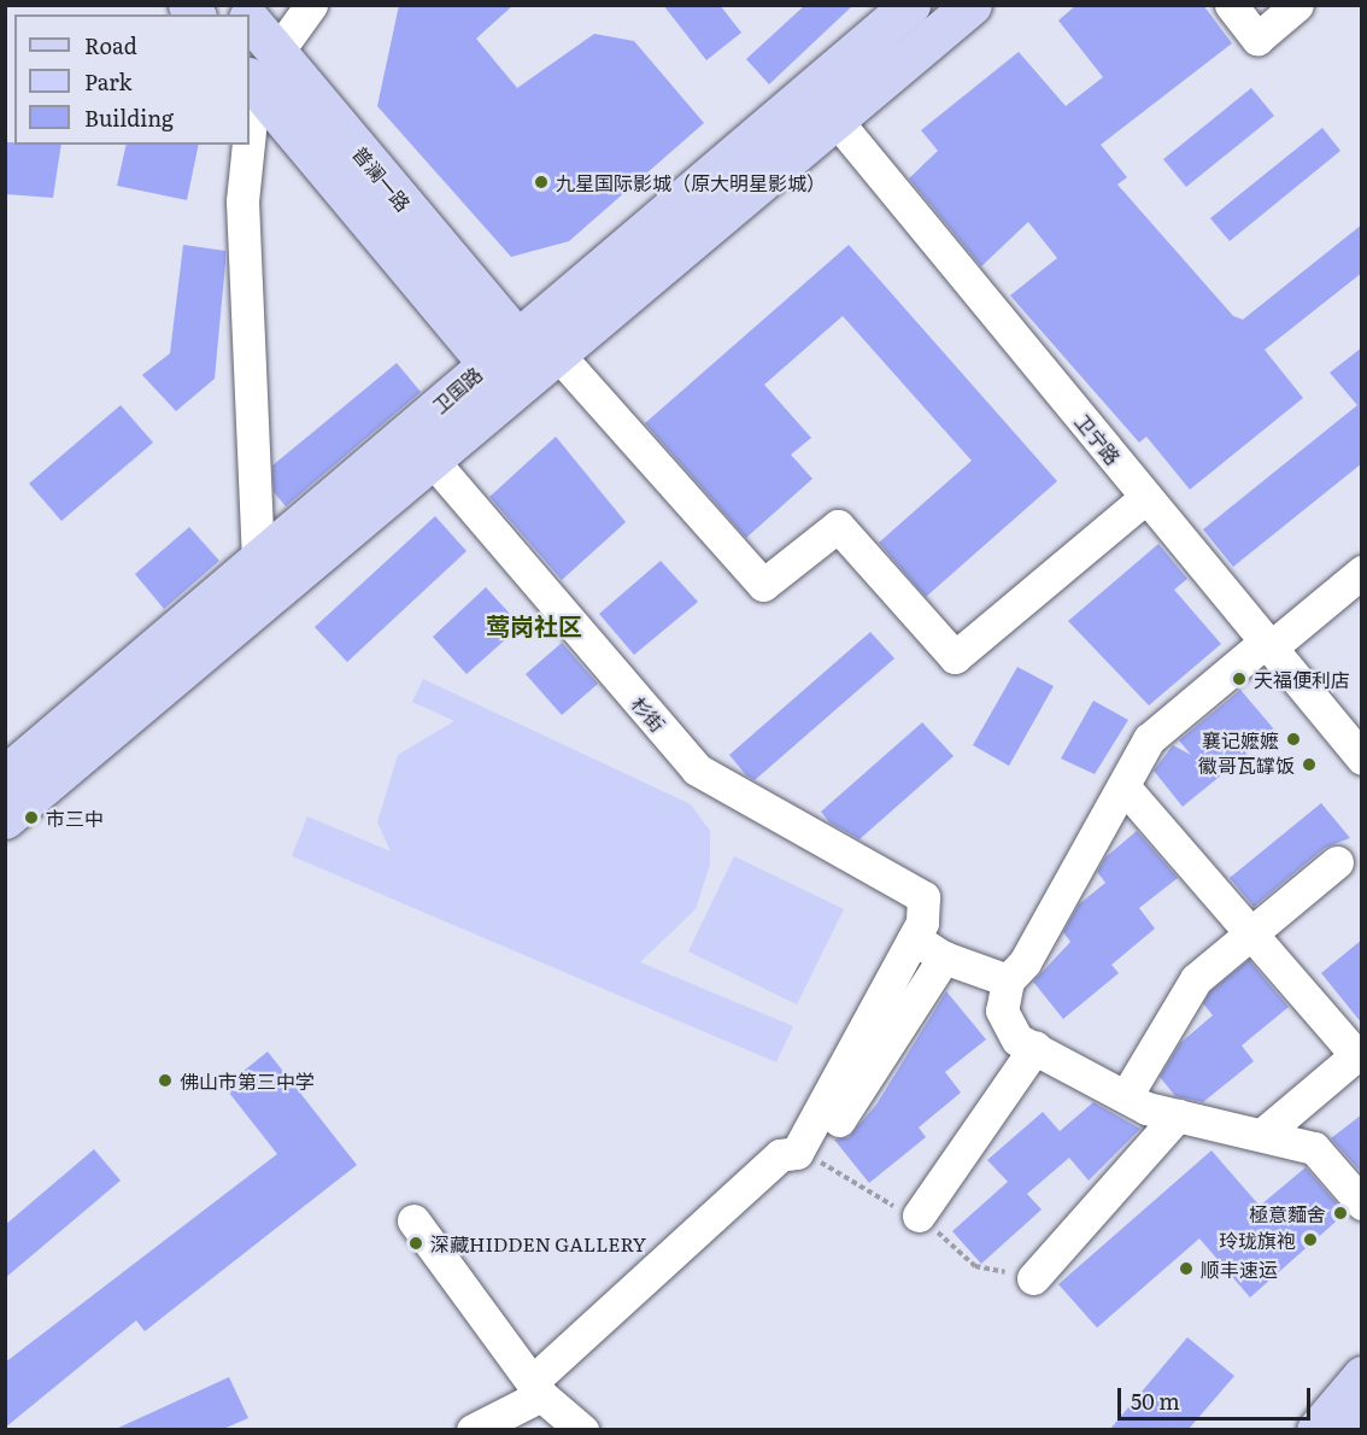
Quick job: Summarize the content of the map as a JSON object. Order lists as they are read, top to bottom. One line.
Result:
{"streets":{"main road":["普澜一路","卫国路"],"street":["卫宁路","杉街"]},"crossings":[["普澜一路","卫国路"],["卫国路","卫宁路"],["卫国路","杉街"]],"districts":["莺岗社区"],"places":["九星国际影城（原大明星影城）","天福便利店","襄记嬷嬷","徽哥瓦罉饭","市三中","佛山市第三中学","極意麵舍","玲珑旗袍","深藏HIDDEN GALLERY","顺丰速运"],"legend":["Road","Park","Building"],"scale_bar":"50 m"}
